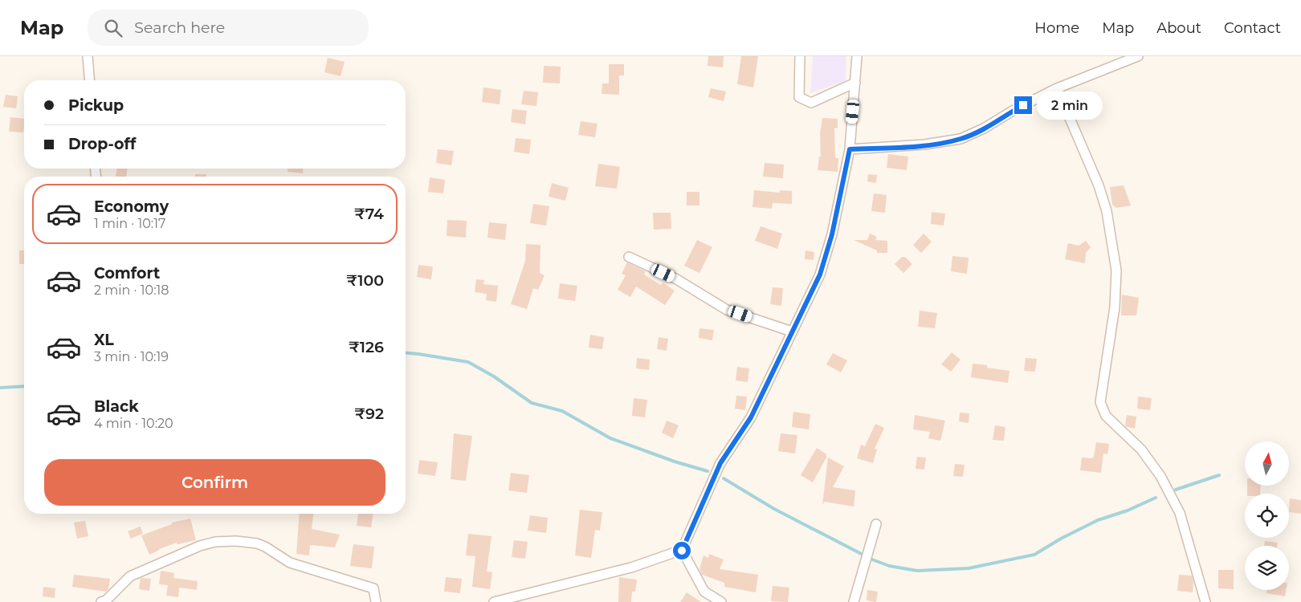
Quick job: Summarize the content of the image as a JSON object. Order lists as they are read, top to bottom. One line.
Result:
{"north":"top","page":{"header":"Map","search":"Search here","nav":["Home","Map","About","Contact"],"banner":["Pickup","Drop-off"],"bubble":"2 min","list":[{"name":"Economy","note":"1 min · 10:17","value":"₹74"},{"name":"Comfort","note":"2 min · 10:18","value":"₹100"},{"name":"XL","note":"3 min · 10:19","value":"₹126"},{"name":"Black","note":"4 min · 10:20","value":"₹92"}],"buttons":"Confirm"}}
